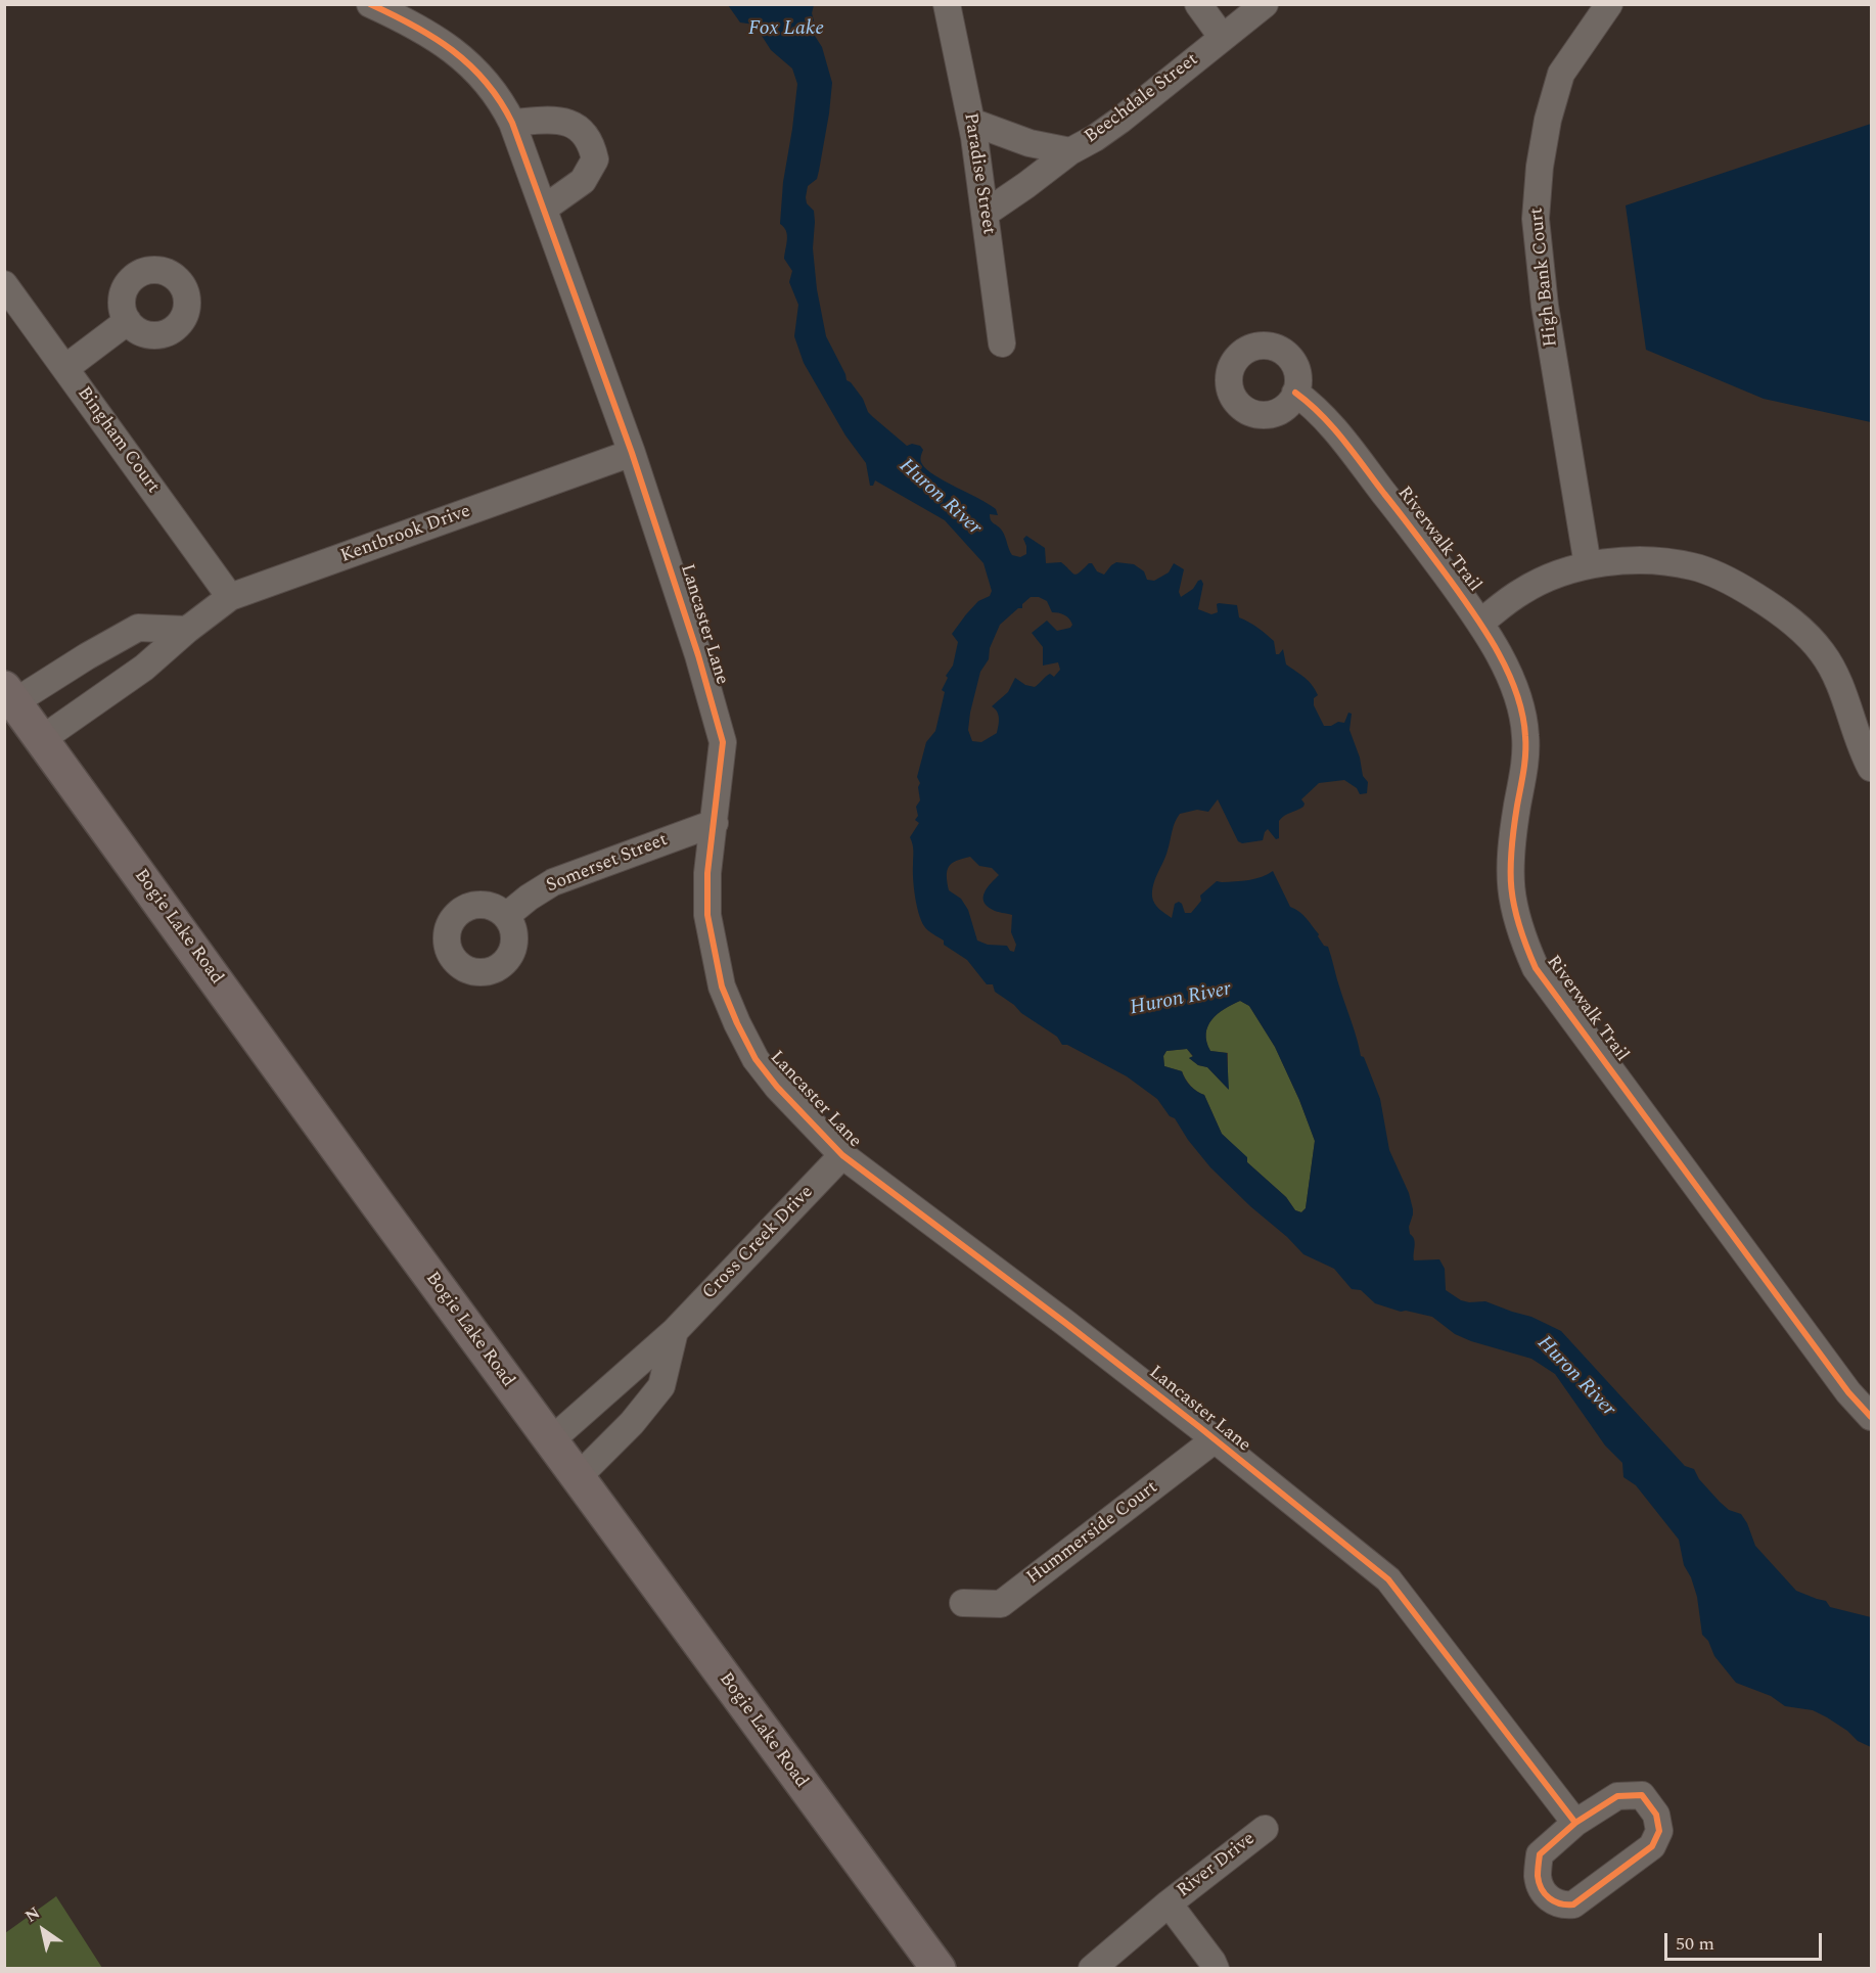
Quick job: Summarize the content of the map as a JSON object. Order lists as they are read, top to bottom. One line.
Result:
{"streets":{"main road":["Bogie Lake Road"],"street":["Beechdale Street","Paradise Street","High Bank Court","Bingham Court","Kentbrook Drive","Riverwalk Trail","Lancaster Lane","Somerset Street","Cross Creek Drive","Hummerside Court","River Drive"]},"crossings":[["Beechdale Street","Paradise Street"],["Bingham Court","Kentbrook Drive"],["Kentbrook Drive","Lancaster Lane"],["Kentbrook Drive","Bogie Lake Road"],["Lancaster Lane","Somerset Street"],["Lancaster Lane","Cross Creek Drive"],["Lancaster Lane","Hummerside Court"],["Bogie Lake Road","Cross Creek Drive"]],"water":["Fox Lake","Huron River"],"scale_bar":"50 m","north":"top left"}
